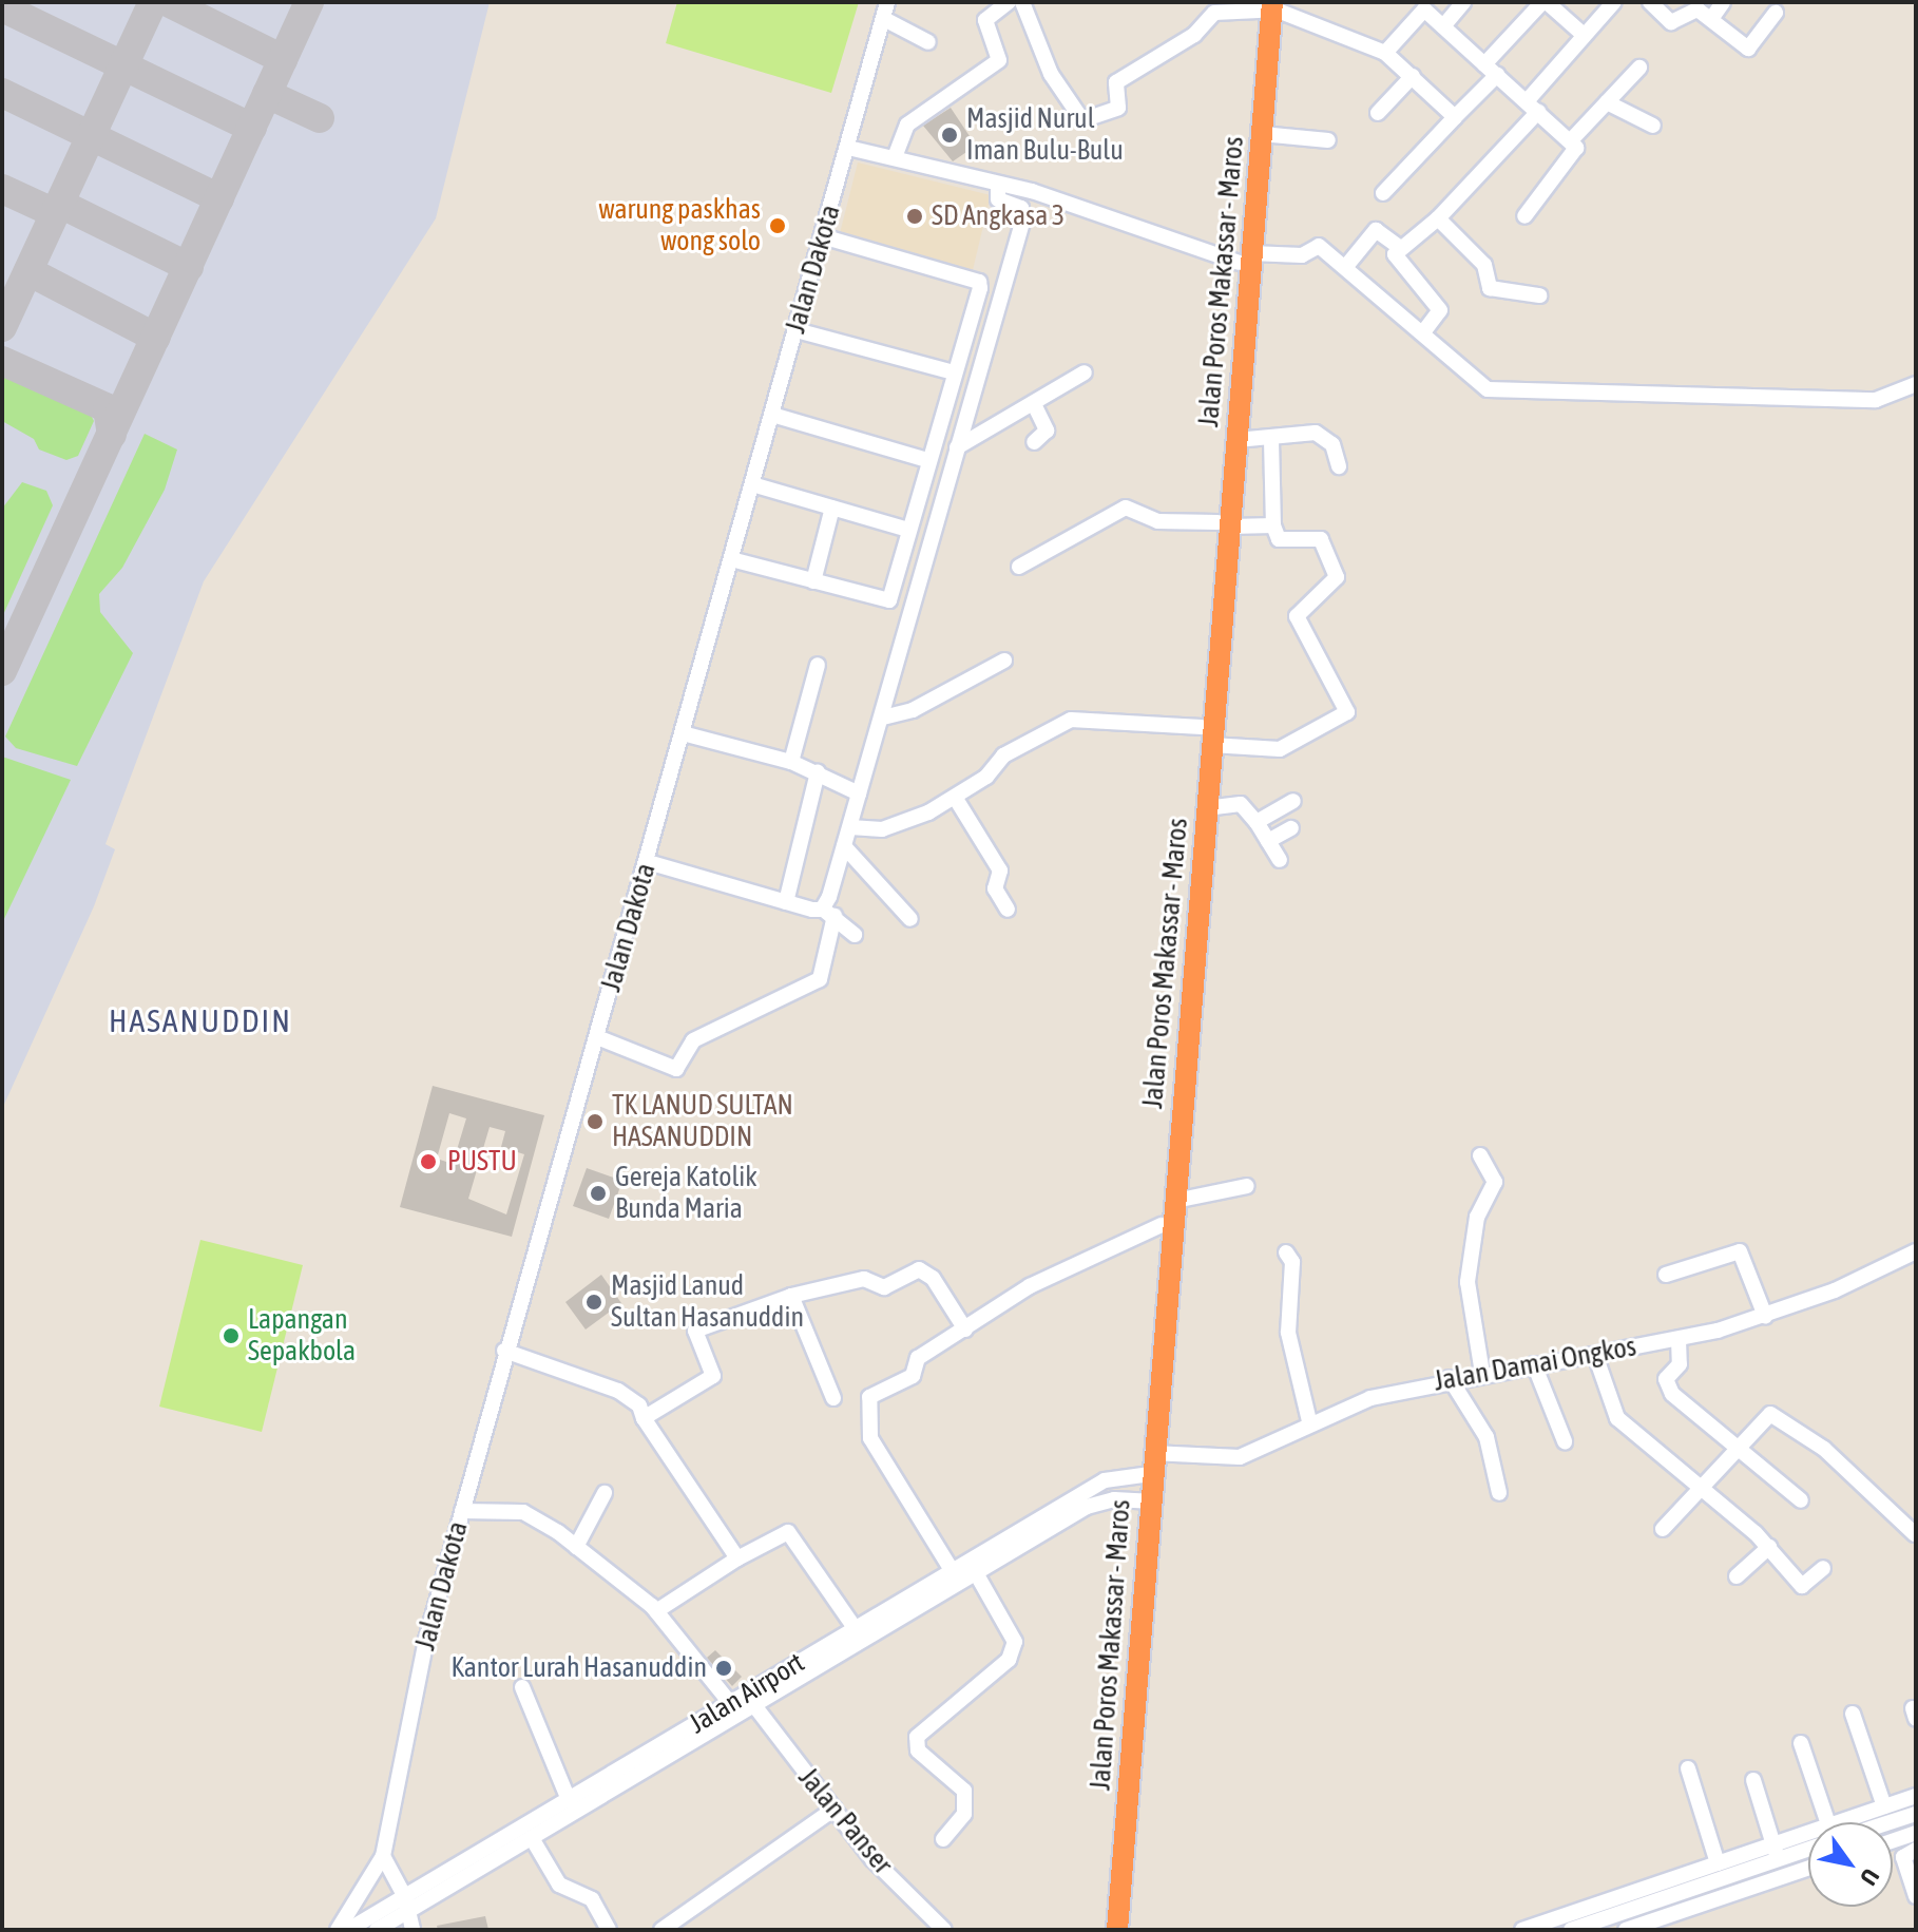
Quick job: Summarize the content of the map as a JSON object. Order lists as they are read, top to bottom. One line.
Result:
{"streets":{"highway":["Jalan Poros Makassar - Maros"],"street":["Jalan Dakota","Jalan Damai Ongkos","Jalan Airport","Jalan Panser"]},"crossings":[["Jalan Poros Makassar - Maros","Jalan Damai Ongkos"],["Jalan Poros Makassar - Maros","Jalan Airport"],["Jalan Damai Ongkos","Jalan Airport"],["Jalan Airport","Jalan Panser"]],"districts":["HASANUDDIN"],"places":["Masjid Nurul Iman Bulu-Bulu","SD Angkasa 3","warung paskhas wong solo","TK LANUD SULTAN HASANUDDIN","PUSTU","Gereja Katolik Bunda Maria","Masjid Lanud Sultan Hasanuddin","Lapangan Sepakbola","Kantor Lurah Hasanuddin"],"north":"bottom right"}
